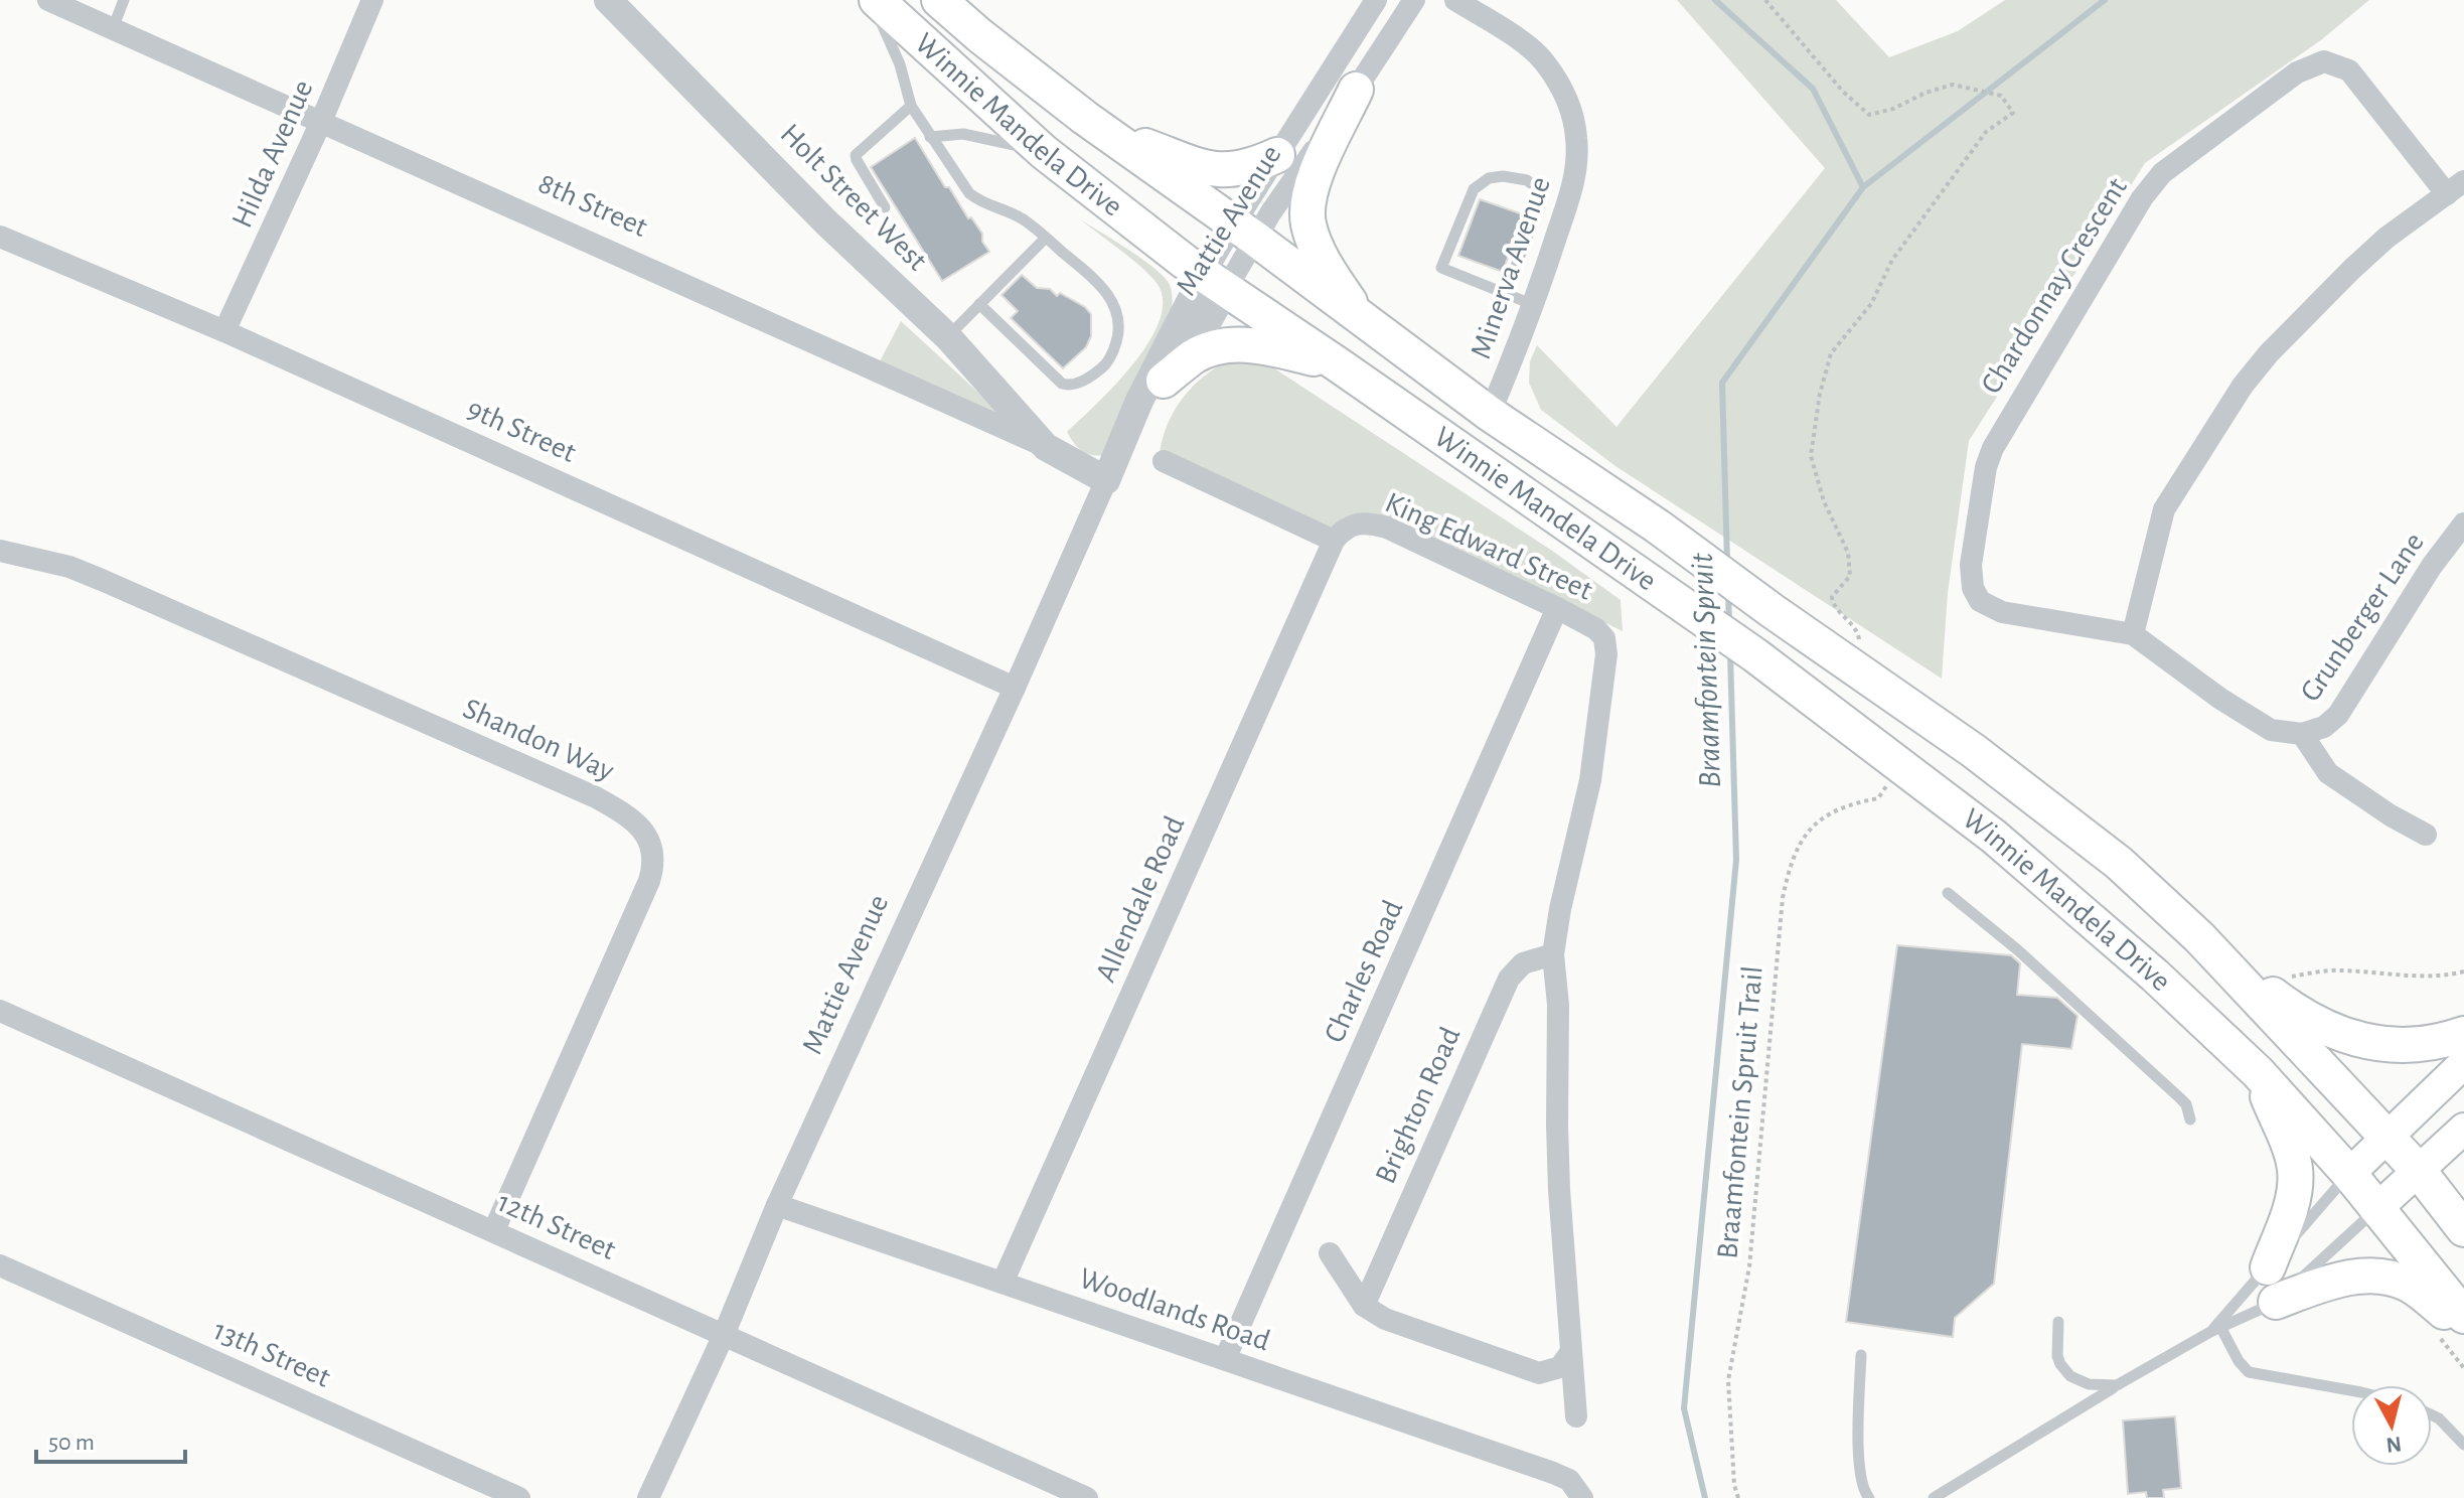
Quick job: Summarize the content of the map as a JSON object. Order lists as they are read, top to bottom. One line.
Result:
{"streets":{"main road":["Winnie Mandela Drive"],"street":["Hilda Avenue","Holt Street West","8th Street","Mattie Avenue","Minerva Avenue","Chardonnay Crescent","9th Street","King Edward Street","Grunberger Lane","Shandon Way","Allendale Road","Charles Road","Brighton Road","12th Street","Woodlands Road","13th Street"],"path":["Braamfontein Spruit Trail"]},"crossings":[["Winnie Mandela Drive","Mattie Avenue"],["Winnie Mandela Drive","Minerva Avenue"],["Hilda Avenue","8th Street"],["Hilda Avenue","9th Street"],["Holt Street West","8th Street"],["8th Street","Mattie Avenue"],["Mattie Avenue","9th Street"],["Mattie Avenue","12th Street"],["Mattie Avenue","Woodlands Road"],["King Edward Street","Allendale Road"],["King Edward Street","Charles Road"],["King Edward Street","Brighton Road"],["Shandon Way","12th Street"],["Allendale Road","Woodlands Road"],["Charles Road","Woodlands Road"]],"water":["Braamfontein Spruit"],"scale_bar":"50 m","north":"bottom"}
